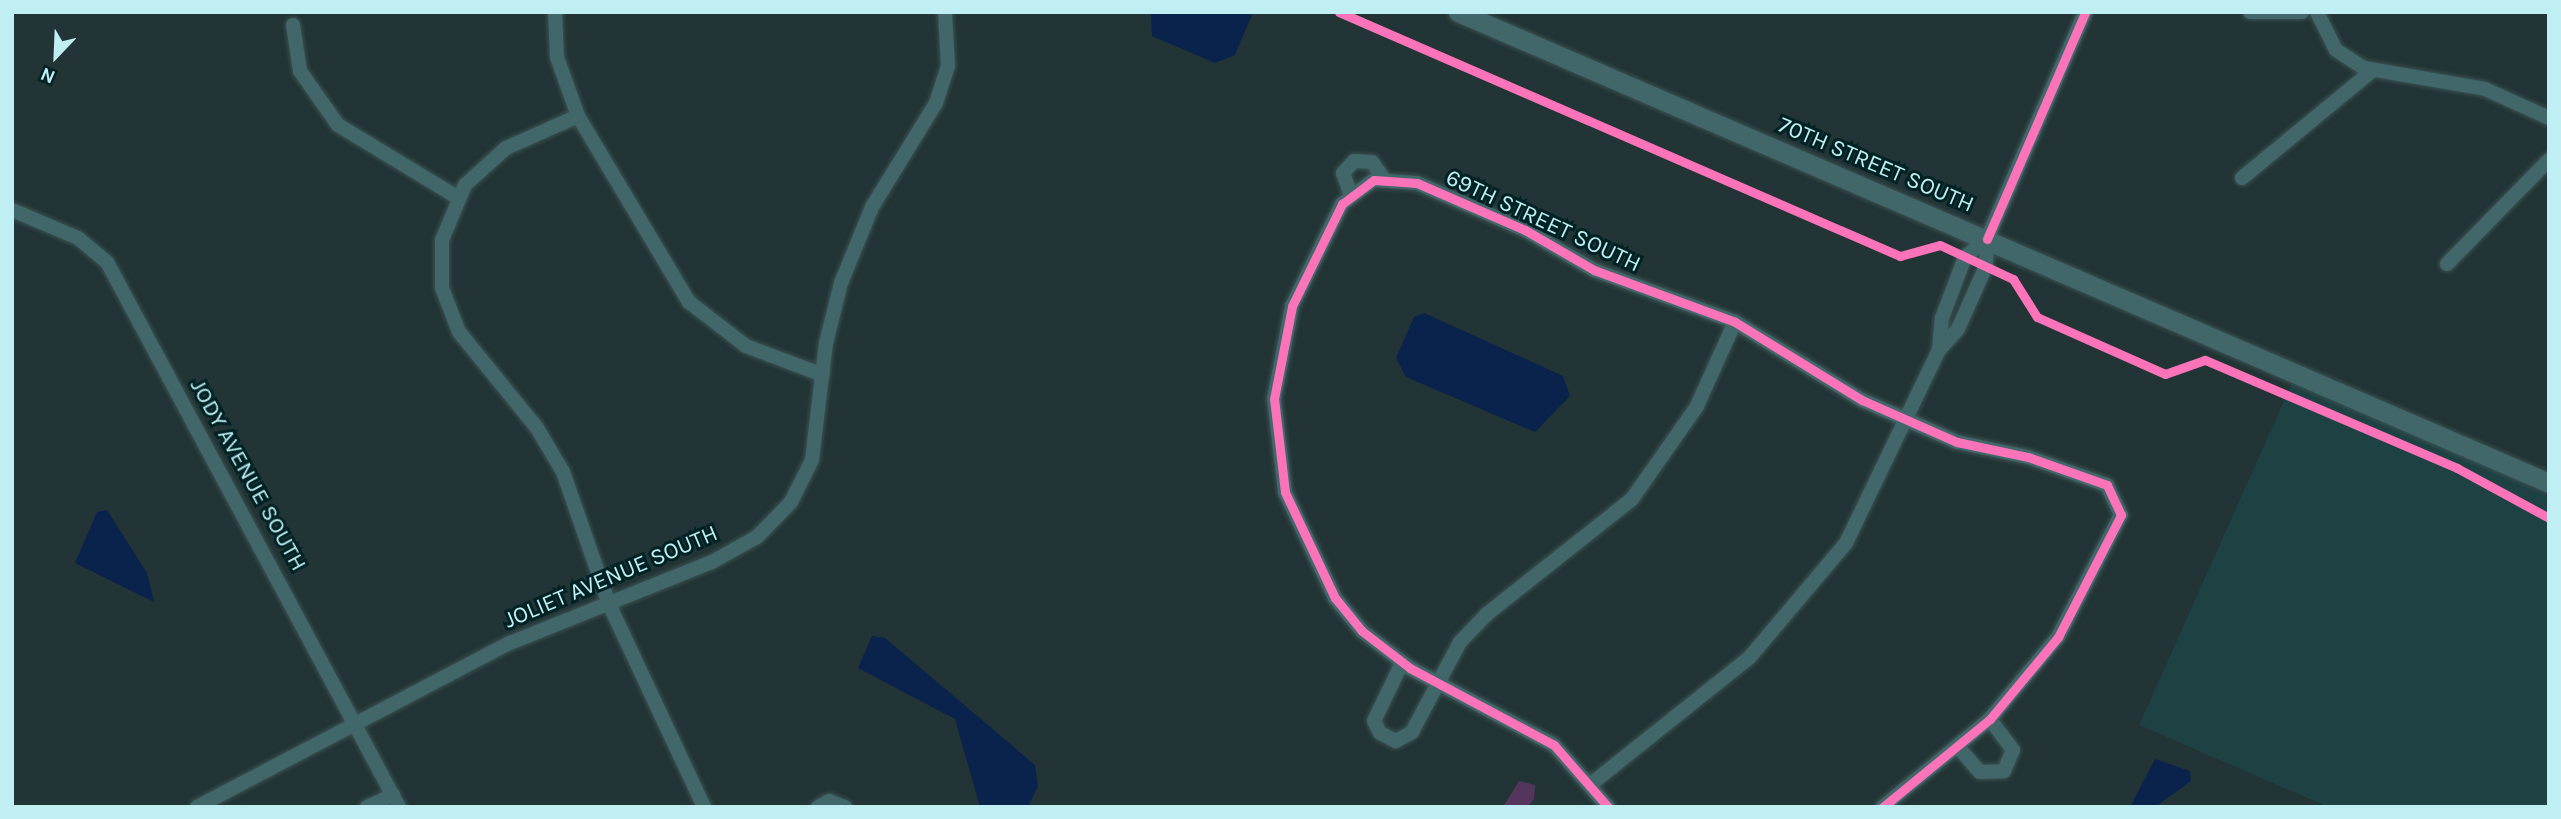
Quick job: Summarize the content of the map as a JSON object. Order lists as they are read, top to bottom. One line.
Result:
{"streets":{"main road":["70TH STREET SOUTH"],"street":["69TH STREET SOUTH","JODY AVENUE SOUTH","JOLIET AVENUE SOUTH"]},"crossings":[["JODY AVENUE SOUTH","JOLIET AVENUE SOUTH"]],"north":"bottom left"}
